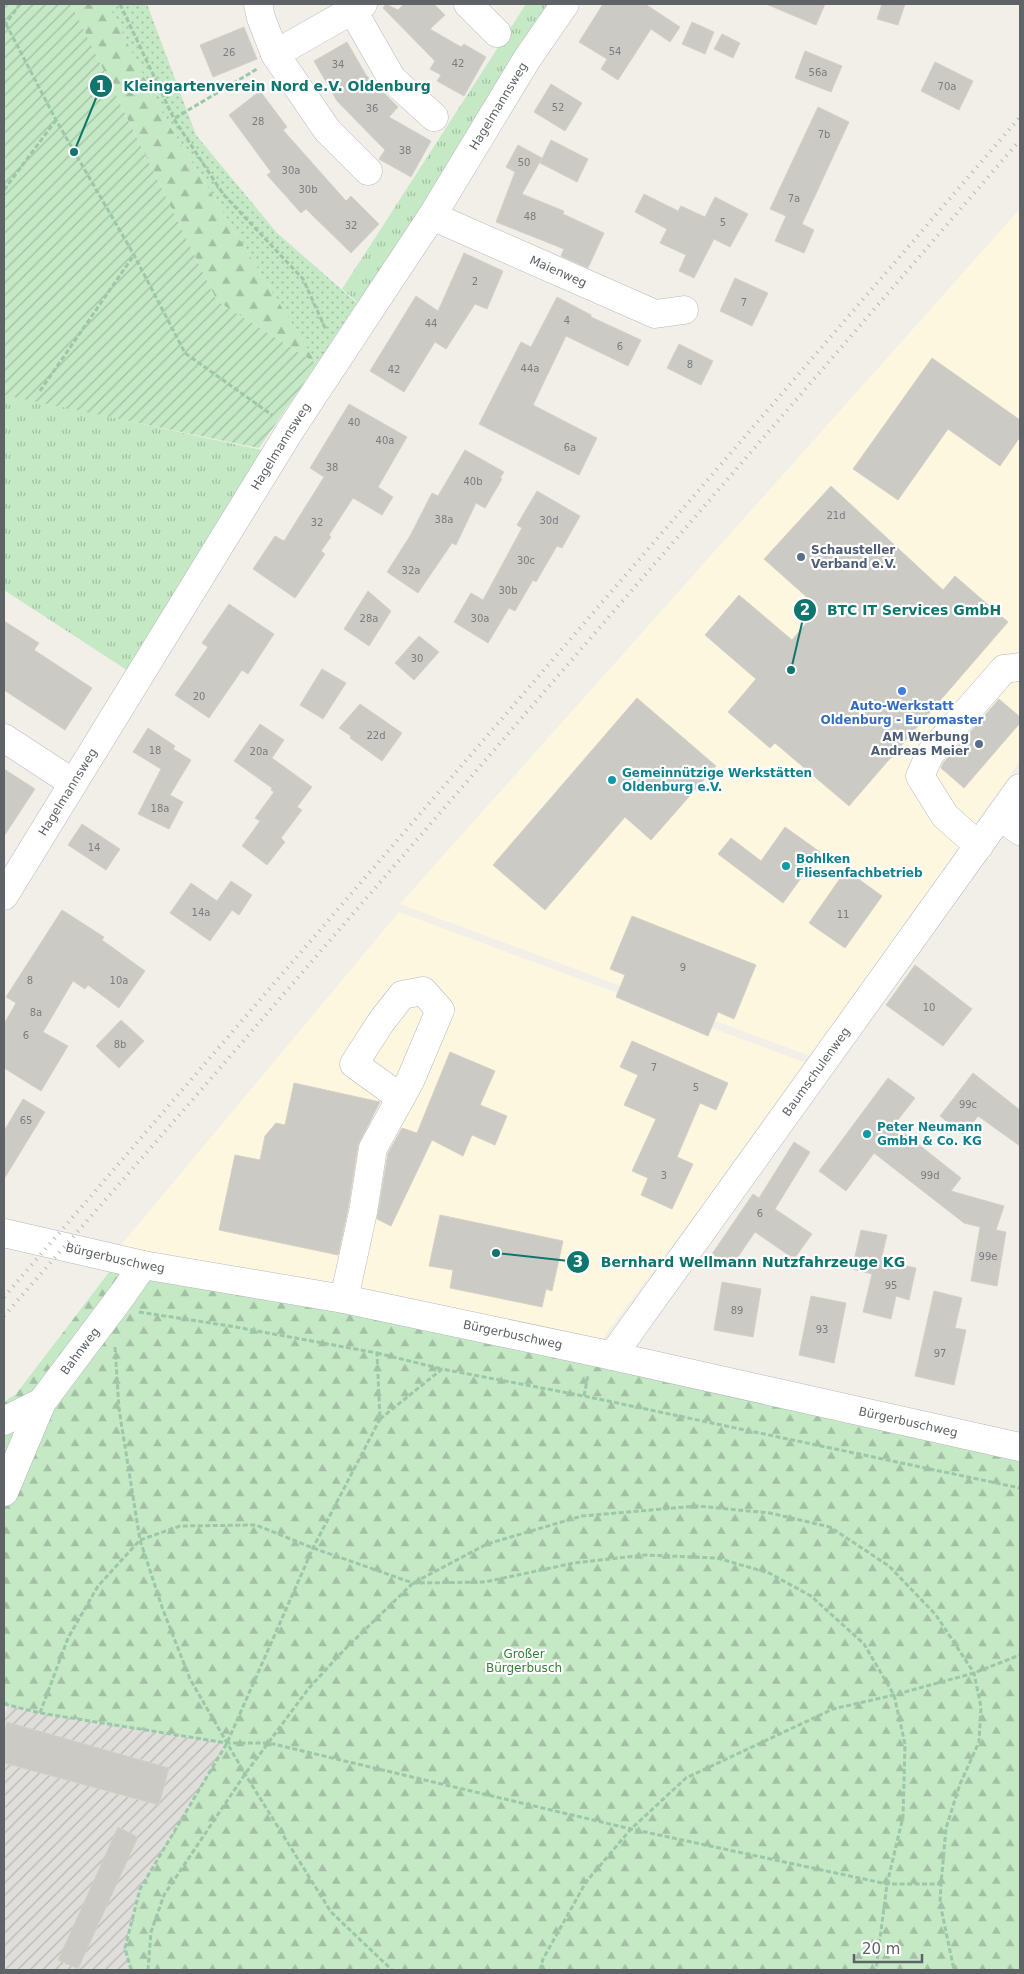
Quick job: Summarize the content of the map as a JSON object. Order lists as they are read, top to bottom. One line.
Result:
{"streets":{"street":["Hagelmannsweg","Maienweg","Baumschulenweg","Bürgerbuschweg","Bahnweg"]},"crossings":[["Hagelmannsweg","Maienweg"],["Baumschulenweg","Bürgerbuschweg"],["Bürgerbuschweg","Bahnweg"]],"parks":["Großer Bürgerbusch"],"places":["Kleingartenverein Nord e.V. Oldenburg","Schausteller Verband e.V.","BTC IT Services GmbH","Auto-Werkstatt Oldenburg - Euromaster","AM Werbung Andreas Meier","Gemeinnützige Werkstätten Oldenburg e.V.","Bohlken Fliesenfachbetrieb","Peter Neumann GmbH & Co. KG","Bernhard Wellmann Nutzfahrzeuge KG"],"house_numbers":["54","26","42","34","56a","70a","52","36","28","7b","38","50","30a","30b","7a","48","5","32","2","7","4","44","6","8","44a","42","40","40a","6a","38","40b","21d","38a","30d","32","30c","32a","30b","28a","30a","30","20","22d","18","20a","18a","14","14a","11","9","8","10a","10","8a","6","8b","7","5","99c","65","3","99d","6","99e","95","89","93","97"],"scale_bar":"20 m"}
